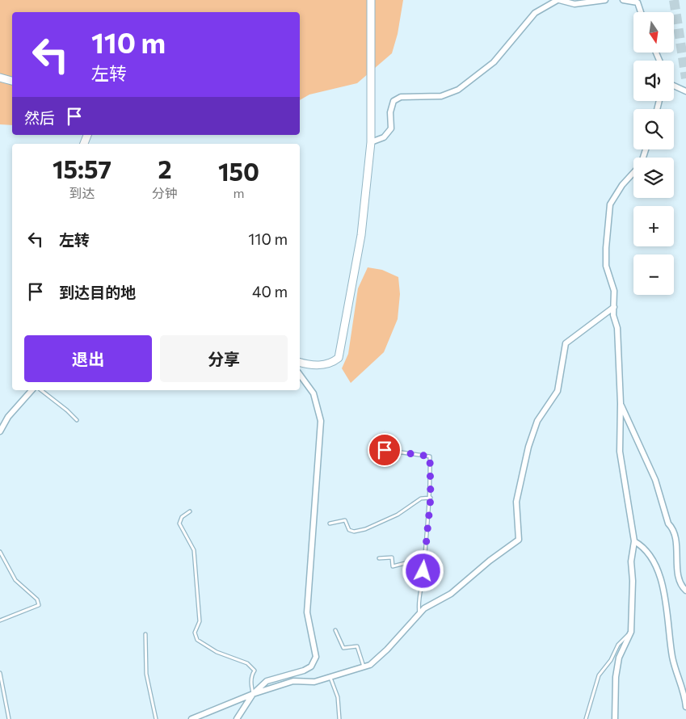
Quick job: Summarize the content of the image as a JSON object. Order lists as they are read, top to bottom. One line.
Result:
{"north":"bottom","page":{"map_buttons":["+","−"],"turn":["110 m","左转"],"then":"然后","eta":["15:57","到达","2","分钟","150","m"],"list":[{"name":"左转","value":"110 m"},{"name":"到达目的地","value":"40 m"}],"buttons":["退出","分享"]}}
